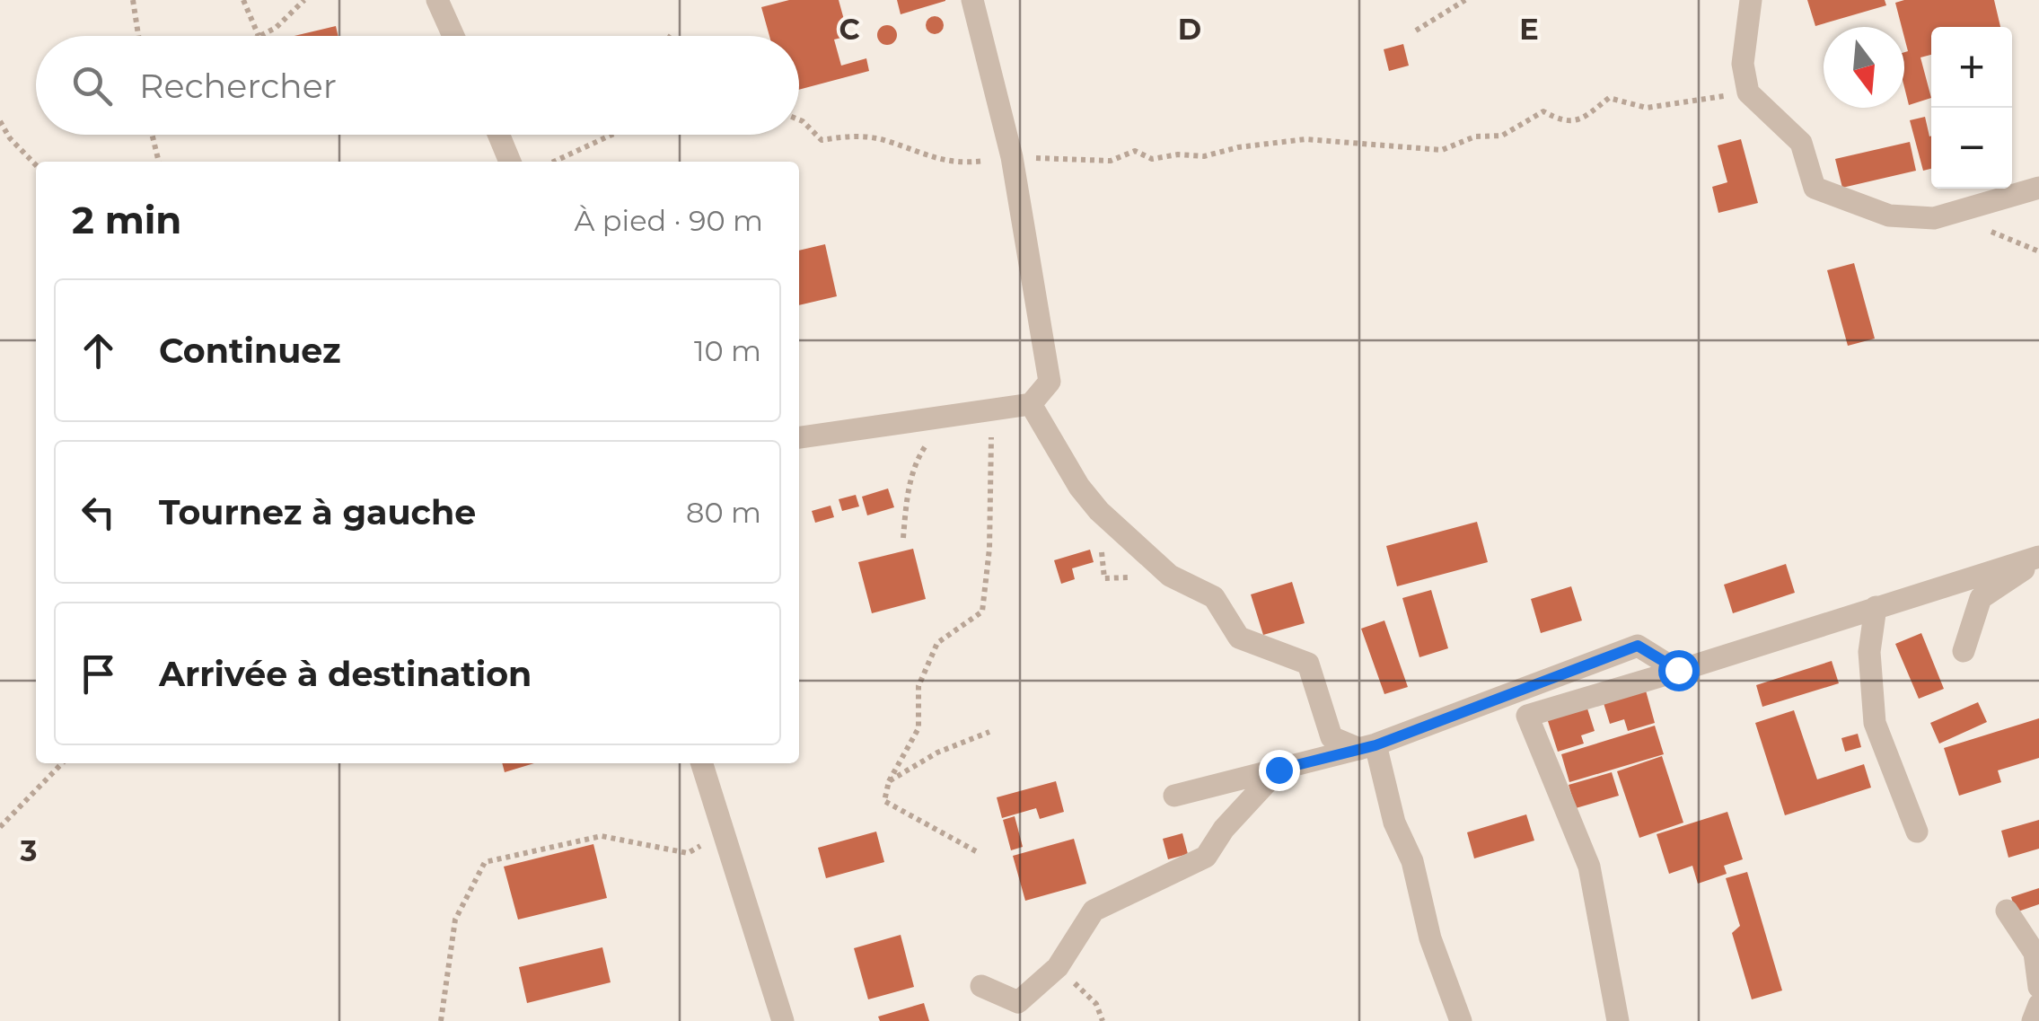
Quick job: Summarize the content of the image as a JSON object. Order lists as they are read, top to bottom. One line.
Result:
{"north":"bottom","page":{"map_buttons":["+","−"],"search":"Rechercher","heading":["2 min","À pied · 90 m"],"list":[["Continuez","10 m"],["Tournez à gauche","80 m"],"Arrivée à destination"]},"grid":{"columns":["C","D","E"],"rows":["3"]}}
